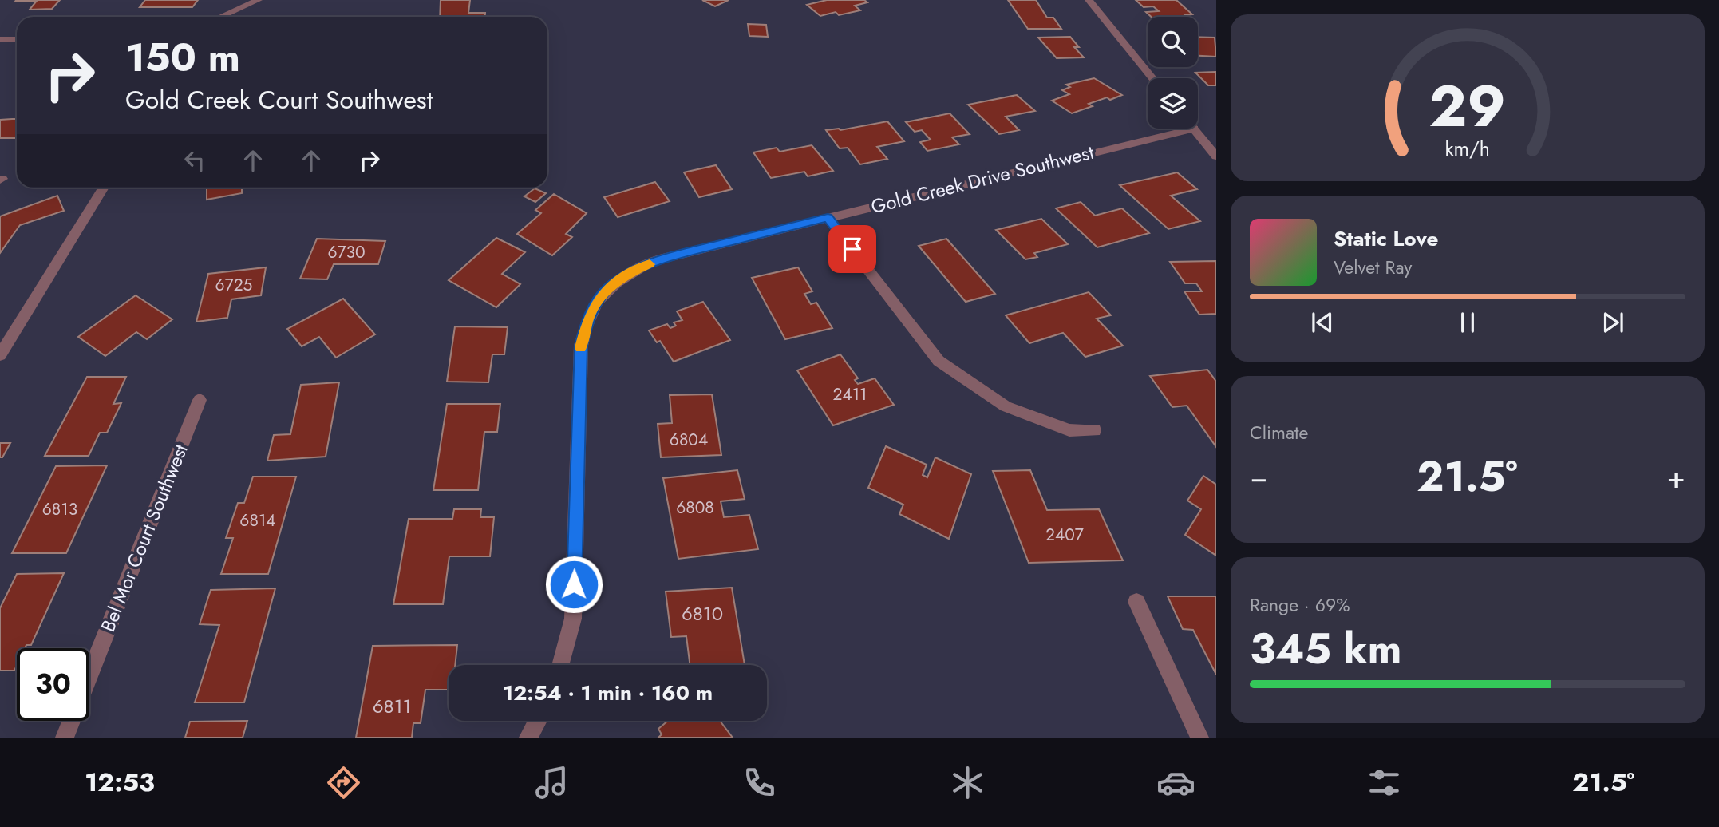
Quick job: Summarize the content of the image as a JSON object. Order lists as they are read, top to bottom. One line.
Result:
{"streets":{"street":["Gold Creek Drive Southwest","Bel Mor Court Southwest"]},"house_numbers":["6730","6725","2411","6804","6808","6813","6814","2407","6810","6811"],"page":{"turn":["150 m","Gold Creek Court Southwest"],"song":["Static Love","Velvet Ray"],"tile":["Climate",["Range · 69%","345 km"]],"heat":["−","21.5°","+"],"limit":"30","trip":"12:54 · 1 min · 160 m","tabs":["12:53","21.5°"],"gauge":["29","km/h"]}}
